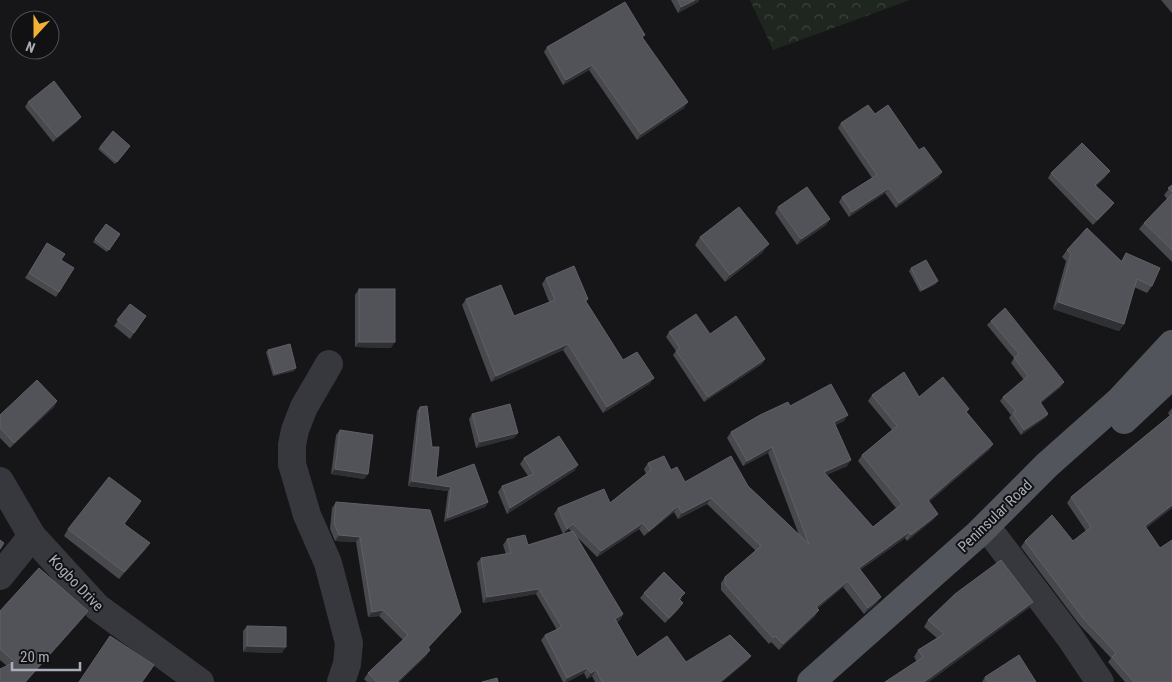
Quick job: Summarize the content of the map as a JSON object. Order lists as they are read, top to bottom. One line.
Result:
{"streets":{"main road":["Peninsular Road"],"street":["Kogbo Drive"]},"scale_bar":"20 m","north":"bottom"}
